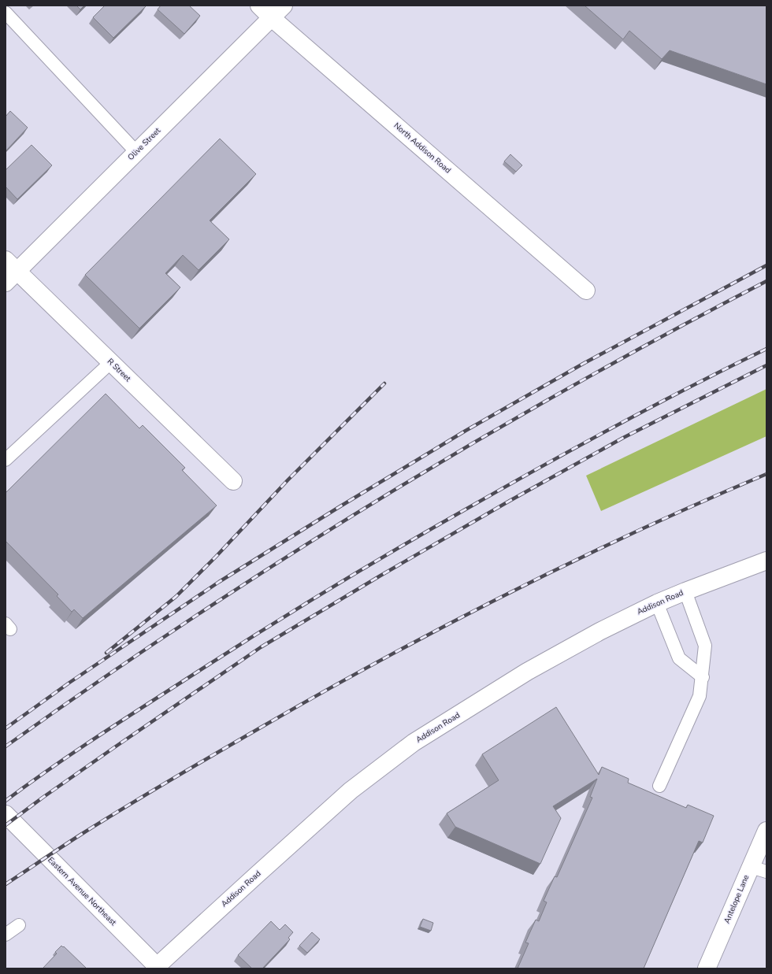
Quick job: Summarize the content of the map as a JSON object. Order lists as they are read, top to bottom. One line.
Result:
{"streets":{"street":["Olive Street","North Addison Road","R Street","Addison Road","Eastern Avenue Northeast","Antelope Lane"]},"crossings":[["Olive Street","North Addison Road"],["Olive Street","R Street"],["Addison Road","Eastern Avenue Northeast"]]}
